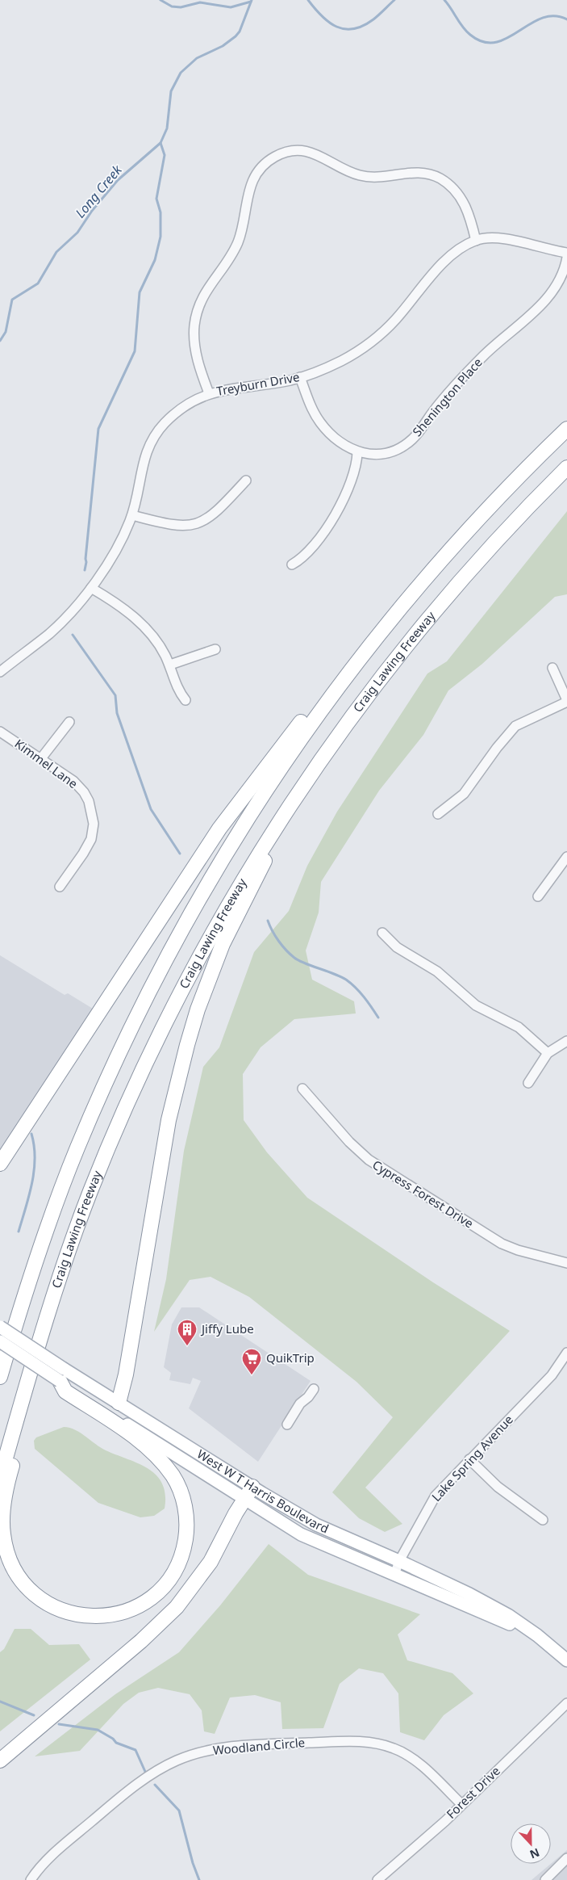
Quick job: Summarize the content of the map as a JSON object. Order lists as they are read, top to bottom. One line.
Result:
{"streets":{"highway":["Craig Lawing Freeway"],"main road":["West W T Harris Boulevard"],"street":["Treyburn Drive","Shenington Place","Kimmel Lane","Cypress Forest Drive","Lake Spring Avenue","Woodland Circle","Forest Drive"]},"crossings":[["Treyburn Drive","Shenington Place"],["Lake Spring Avenue","West W T Harris Boulevard"],["Woodland Circle","Forest Drive"]],"water":["Long Creek"],"places":{"building":["Jiffy Lube"],"supermarket":["QuikTrip"]},"north":"bottom"}
